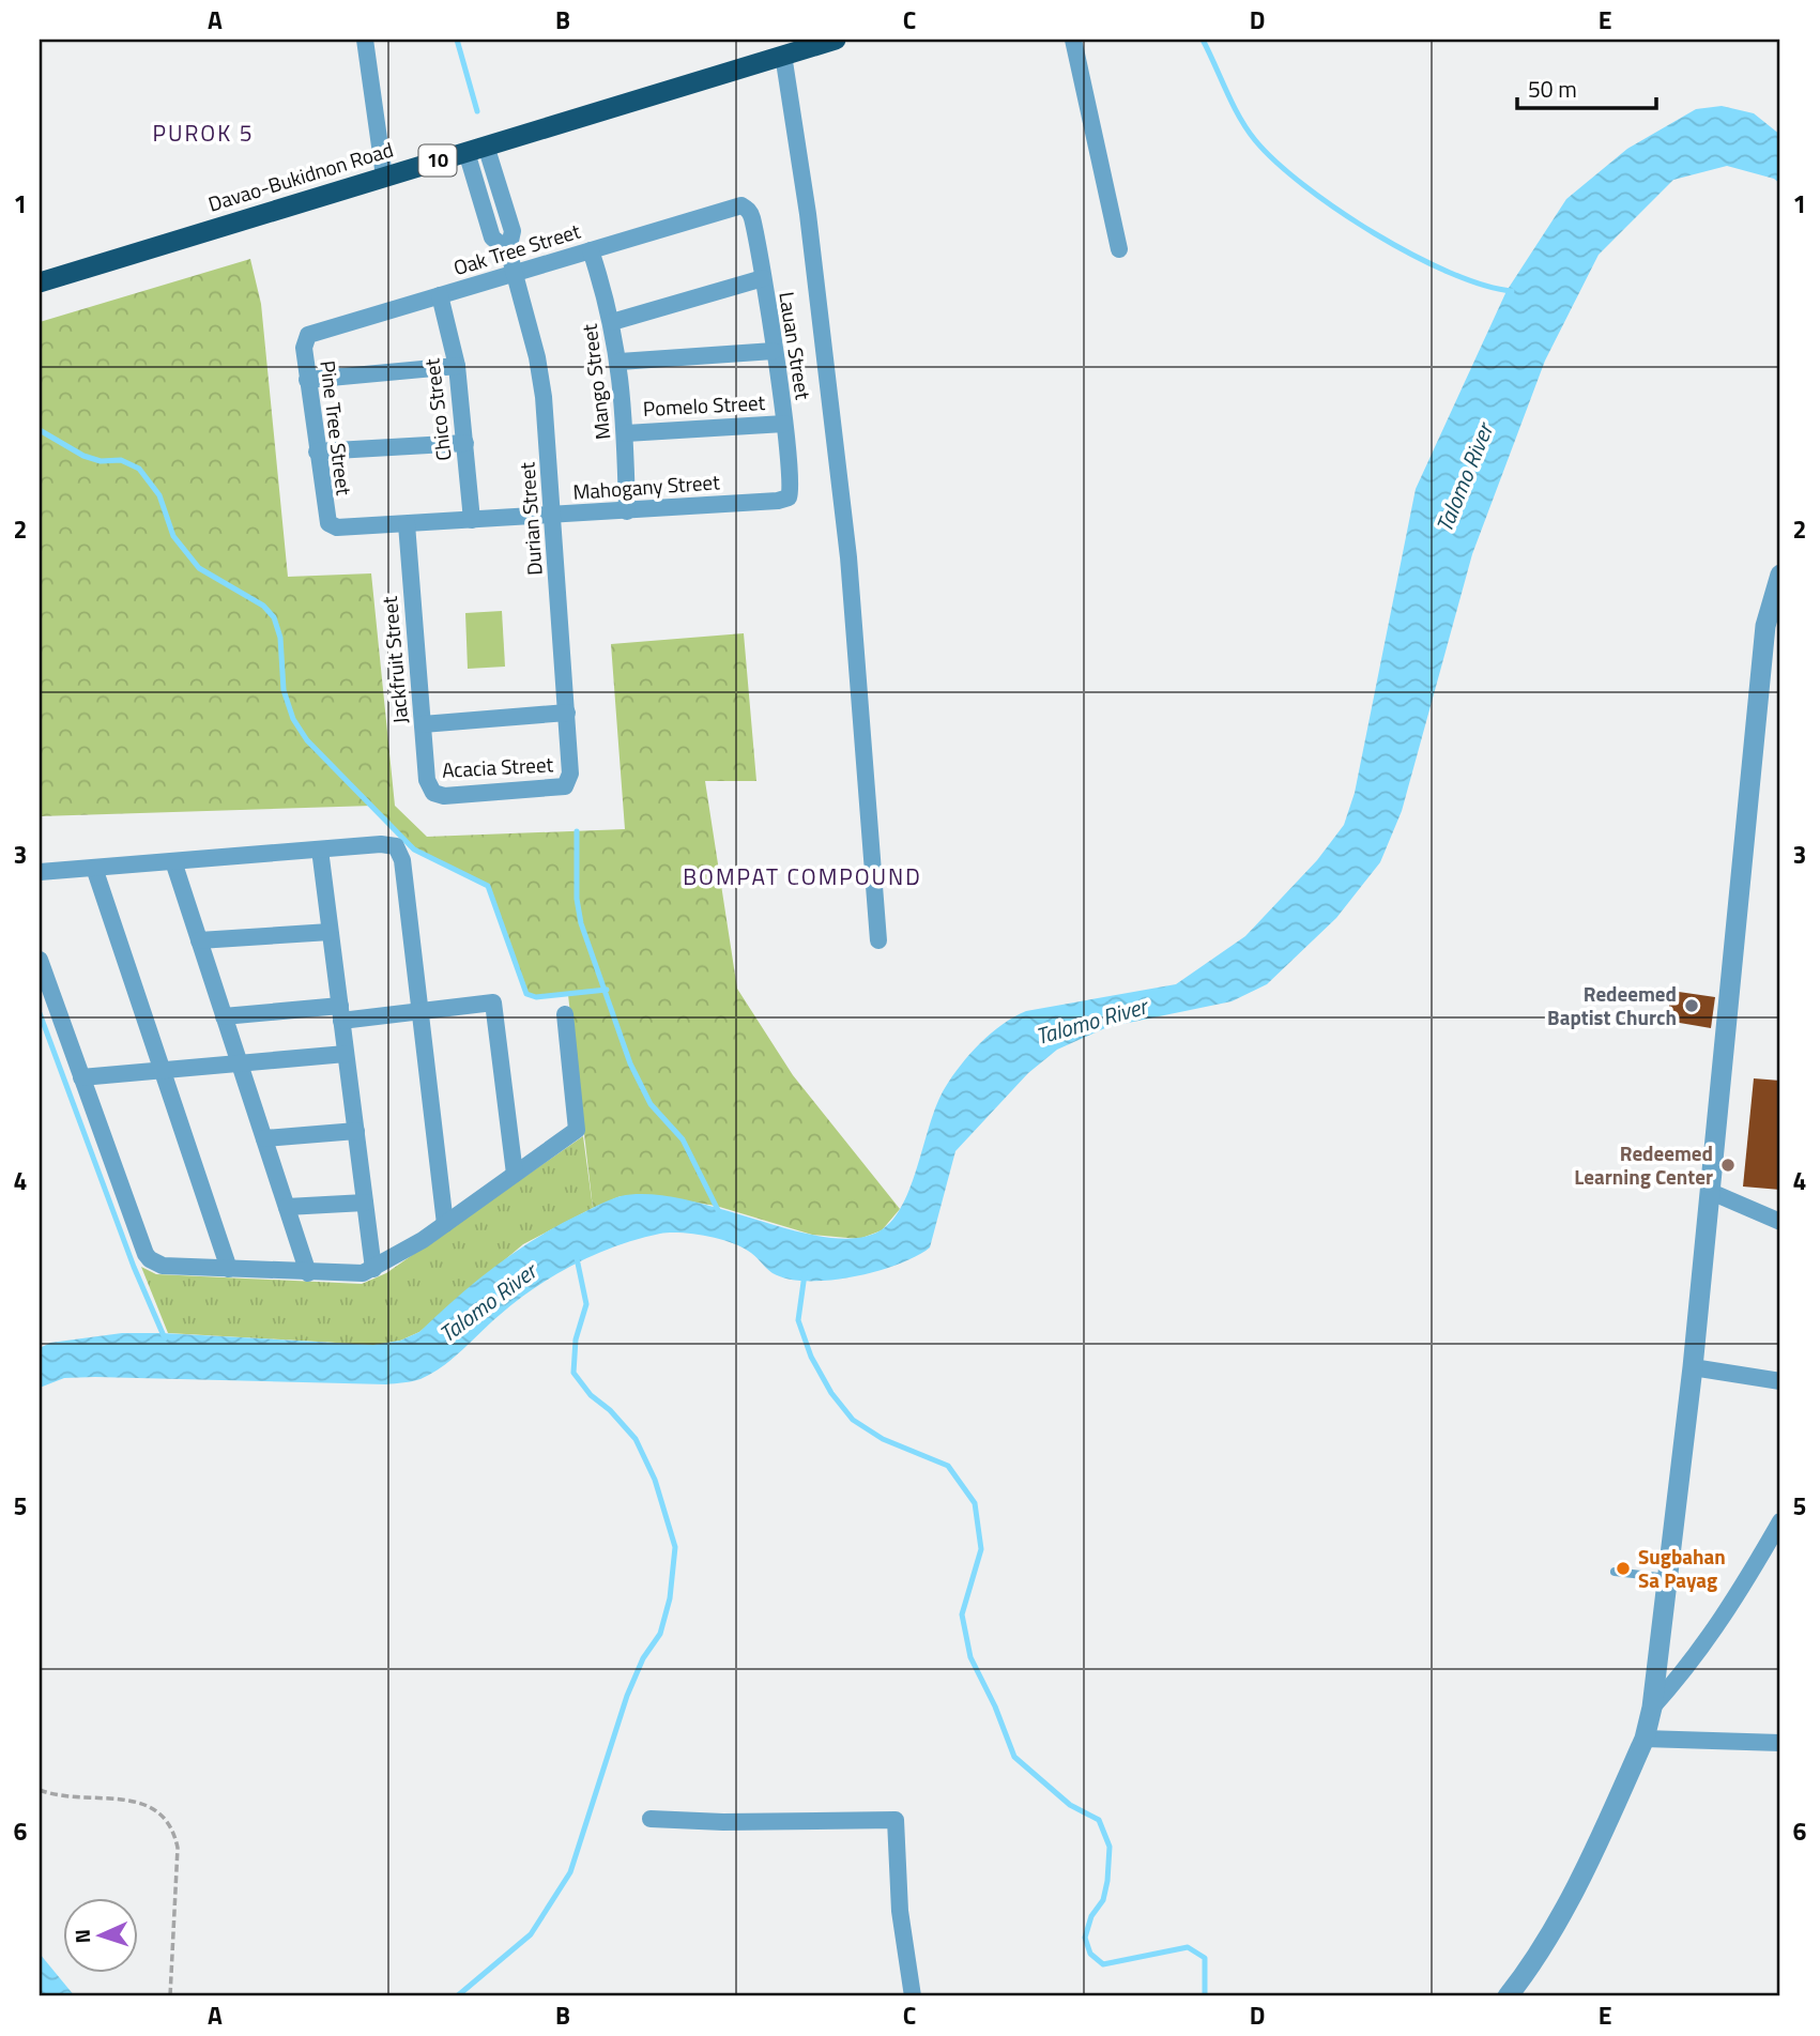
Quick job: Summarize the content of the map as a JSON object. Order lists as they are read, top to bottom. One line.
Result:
{"streets":{"highway":["10","Davao-Bukidnon Road"],"street":["Oak Tree Street","Lauan Street","Mango Street","Pomelo Street","Chico Street","Pine Tree Street","Mahogany Street","Durian Street","Jackfruit Street","Acacia Street"]},"crossings":[["Davao-Bukidnon Road","Durian Street"],["Oak Tree Street","Lauan Street"],["Oak Tree Street","Mango Street"],["Oak Tree Street","Chico Street"],["Oak Tree Street","Pine Tree Street"],["Oak Tree Street","Durian Street"],["Lauan Street","Pomelo Street"],["Lauan Street","Mahogany Street"],["Mango Street","Pomelo Street"],["Mango Street","Mahogany Street"],["Chico Street","Mahogany Street"],["Pine Tree Street","Mahogany Street"],["Mahogany Street","Durian Street"],["Mahogany Street","Jackfruit Street"],["Durian Street","Acacia Street"],["Jackfruit Street","Acacia Street"]],"districts":["PUROK 5","BOMPAT COMPOUND"],"water":["Talomo River"],"places":["Redeemed Baptist Church","Redeemed Learning Center","Sugbahan Sa Payag"],"scale_bar":"50 m","north":"left","grid":{"columns":["A","B","C","D","E"],"rows":["1","2","3","4","5","6"]}}
